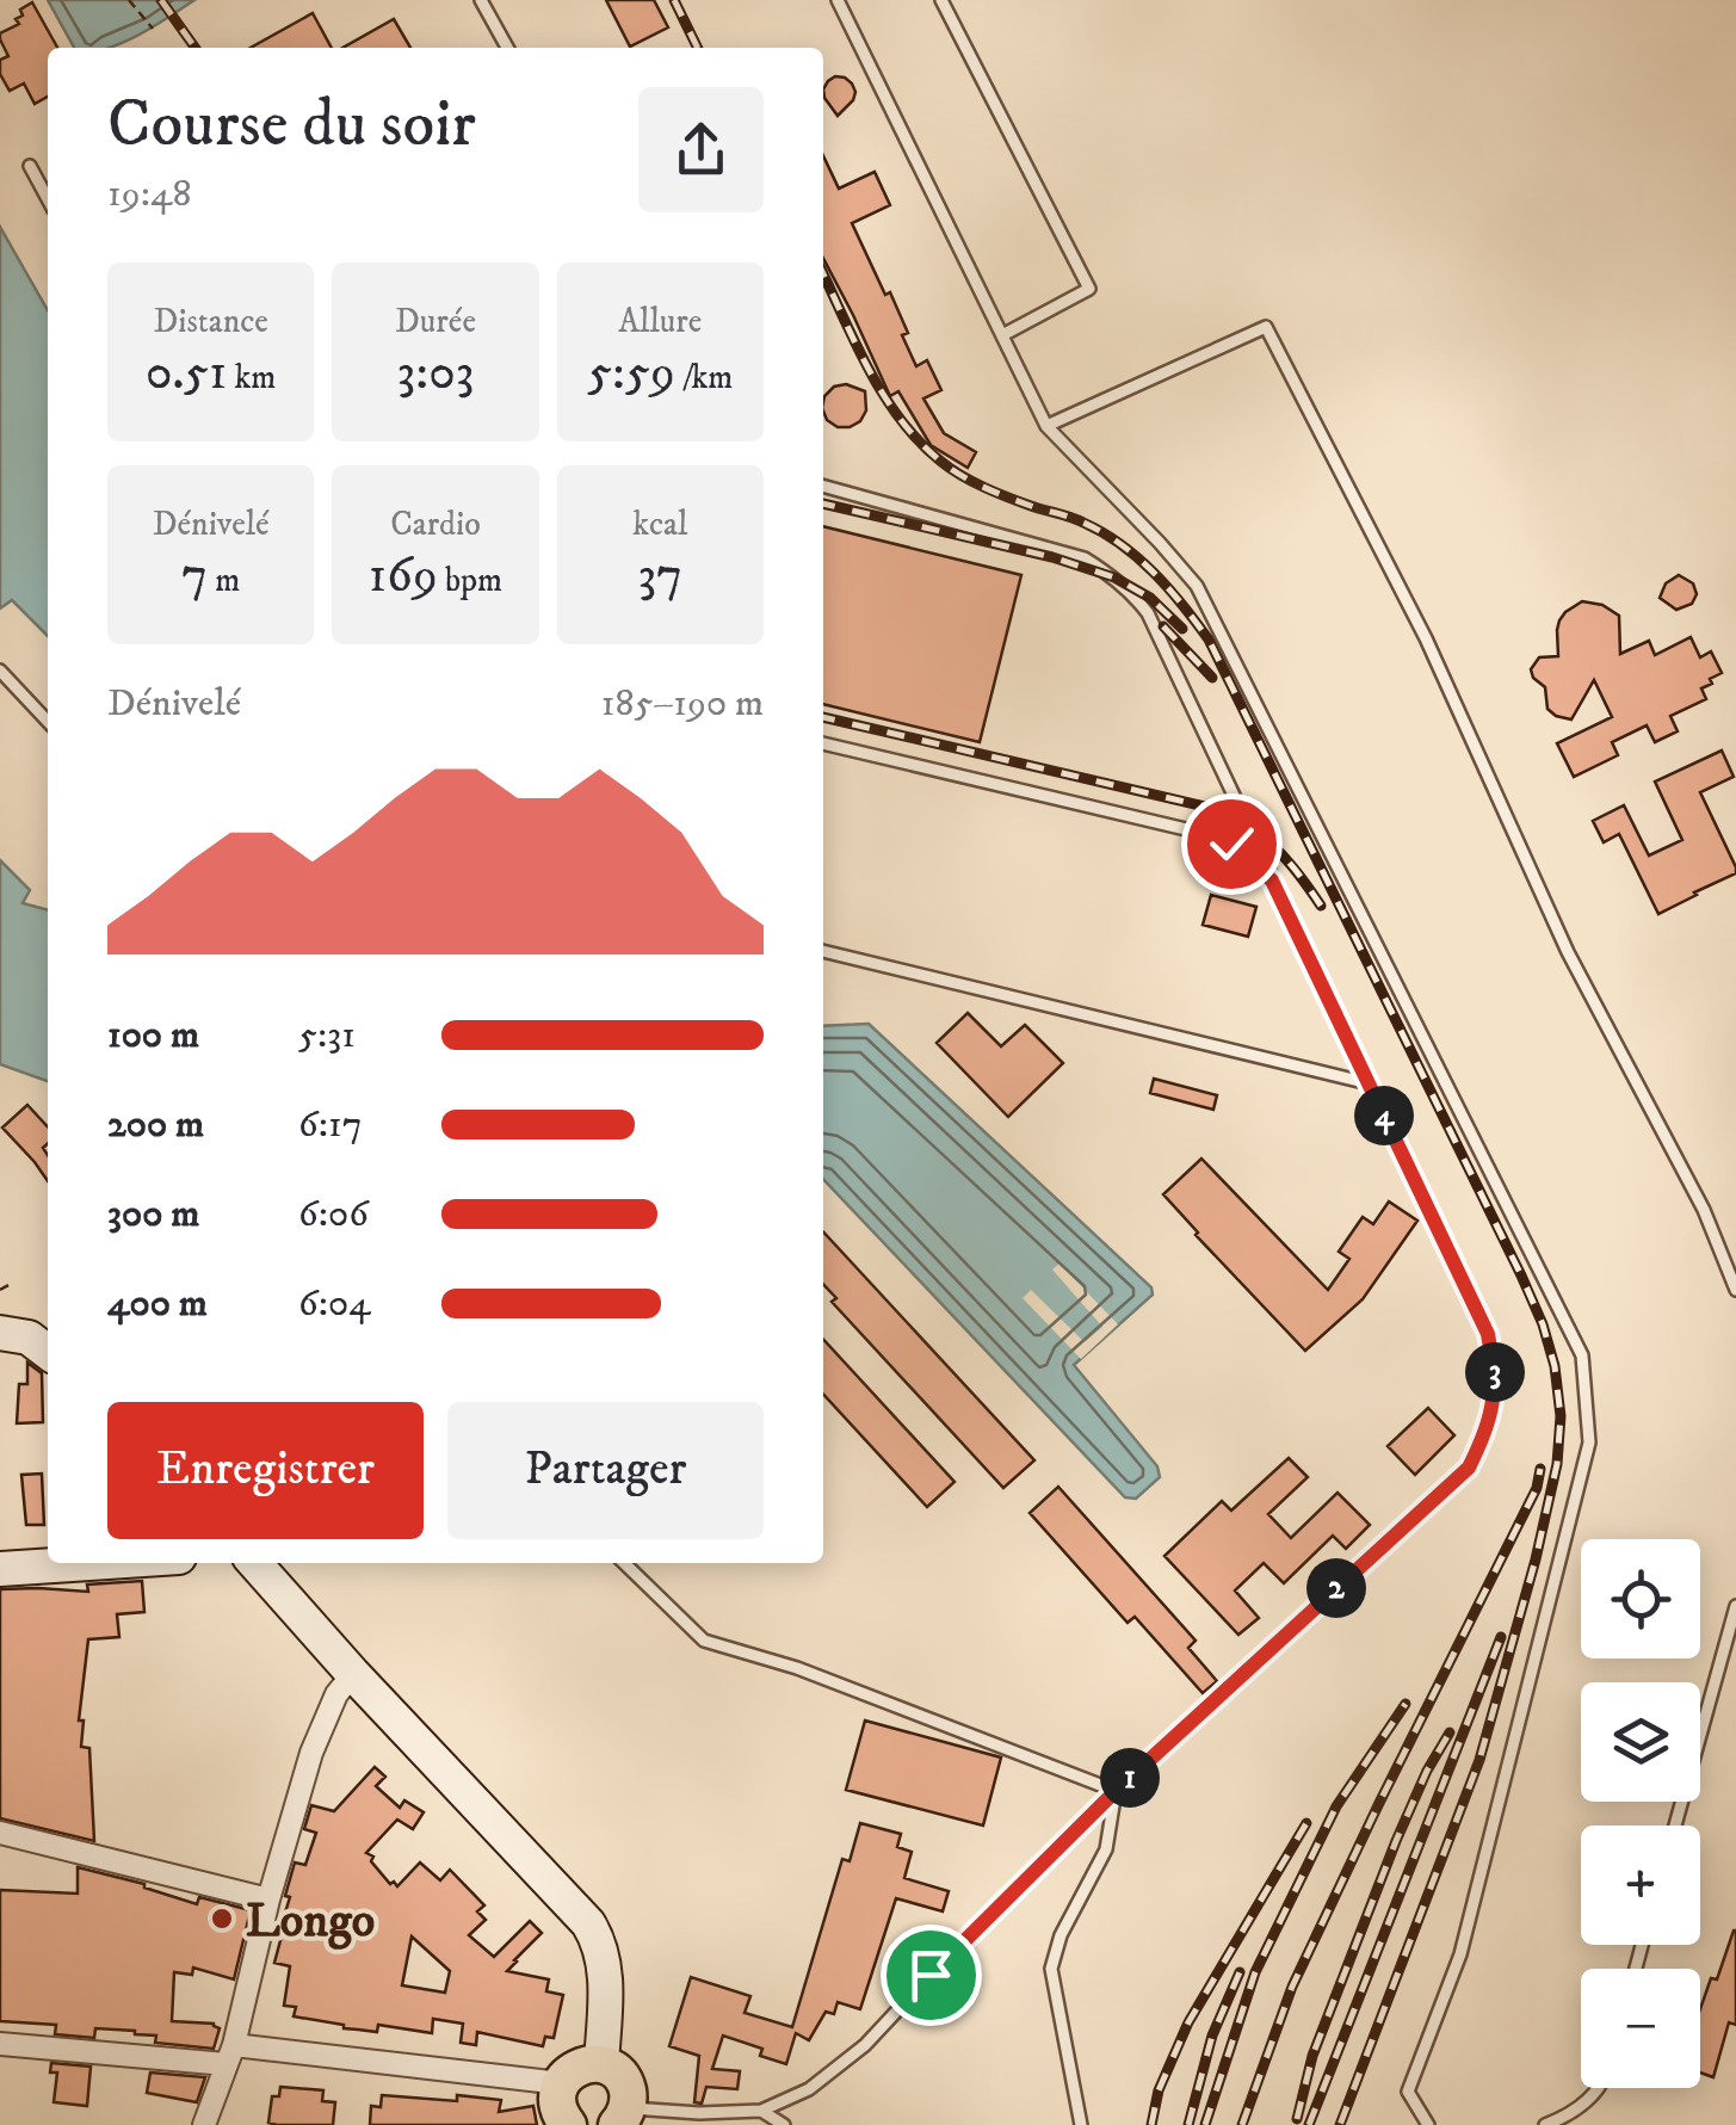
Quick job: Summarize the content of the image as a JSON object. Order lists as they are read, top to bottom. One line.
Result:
{"places":["Longo"],"page":{"heading":["Course du soir","19:48"],"stats":[["Distance","0.51 km"],["Durée","3:03"],["Allure","5:59 /km"],["Dénivelé","7 m"],["Cardio","169 bpm"],["kcal","37"]],"chart":["Dénivelé","185–190 m"],"list":[{"name":"100 m","note":"5:31"},{"name":"200 m","note":"6:17"},{"name":"300 m","note":"6:06"},{"name":"400 m","note":"6:04"}],"pins":["4","3","2","1"],"buttons":["Enregistrer","Partager"],"map_buttons":["+","−"]}}
